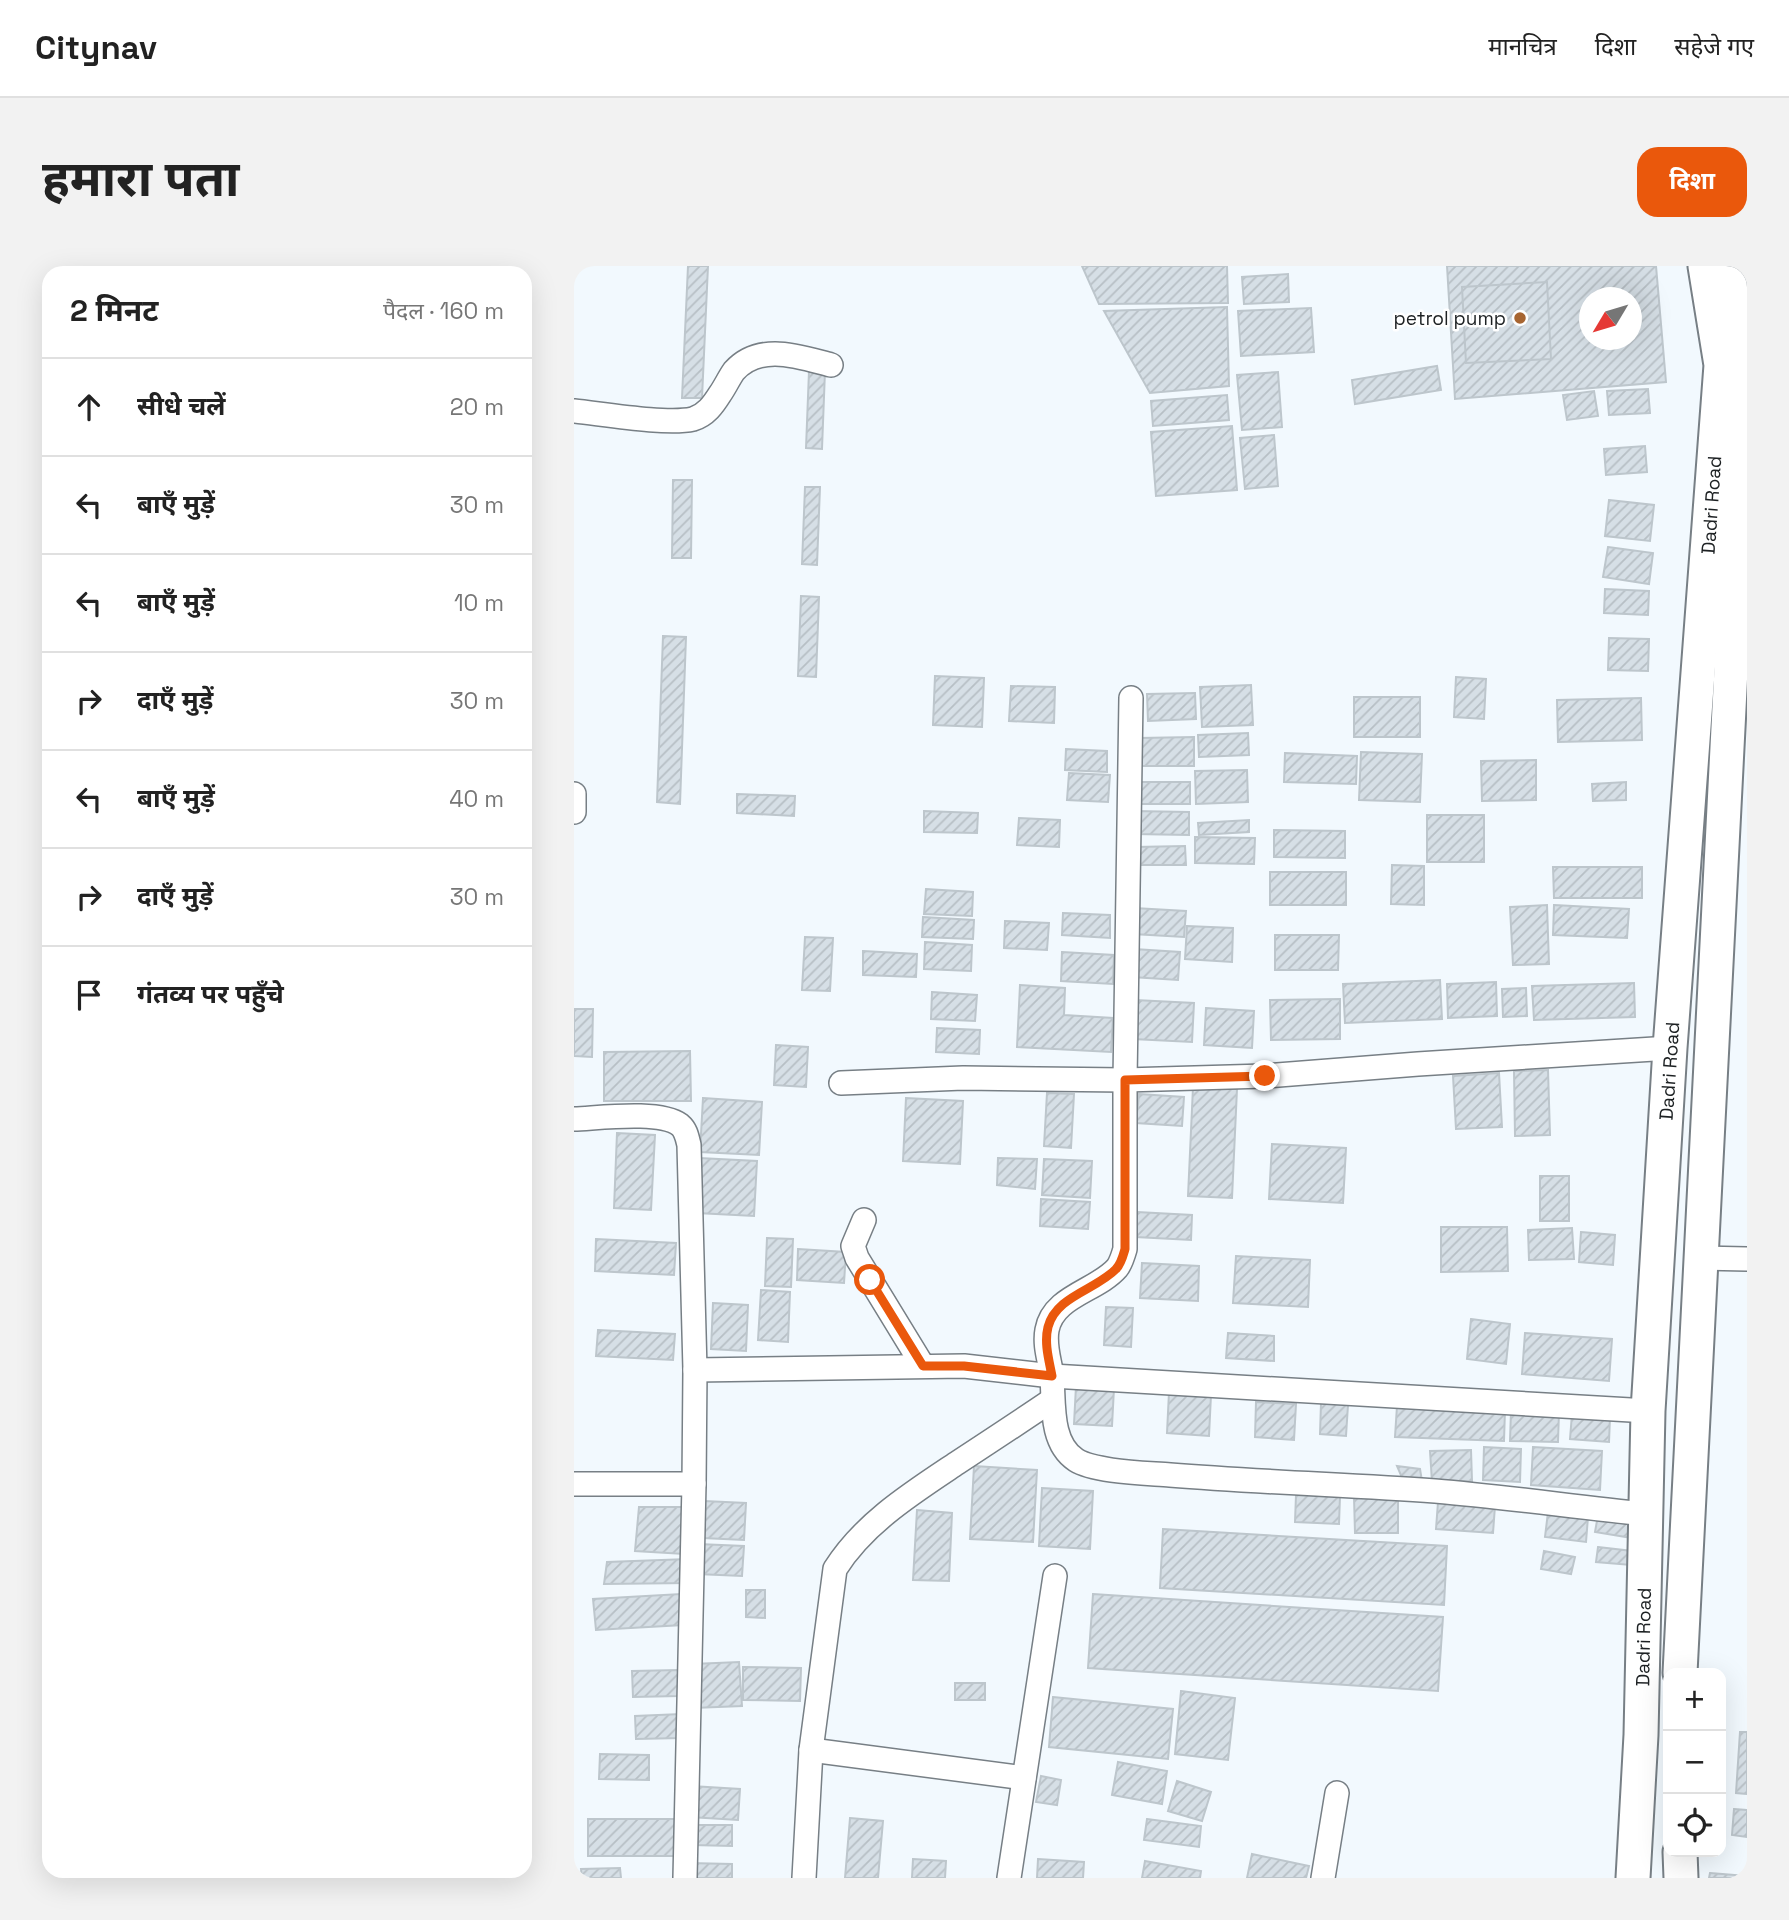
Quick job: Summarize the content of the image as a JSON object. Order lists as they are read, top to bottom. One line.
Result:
{"streets":{"main road":["Dadri Road"]},"places":["petrol pump"],"north":"bottom left","page":{"header":"Citynav","nav":["मानचित्र","दिशा","सहेजे गए"],"buttons":"दिशा","title":"हमारा पता","heading":["2 मिनट","पैदल · 160 m"],"list":[["सीधे चलें","20 m"],["बाएँ मुड़ें","30 m"],["बाएँ मुड़ें","10 m"],["दाएँ मुड़ें","30 m"],["बाएँ मुड़ें","40 m"],["दाएँ मुड़ें","30 m"],"गंतव्य पर पहुँचे"],"map_buttons":["+","−"]}}
